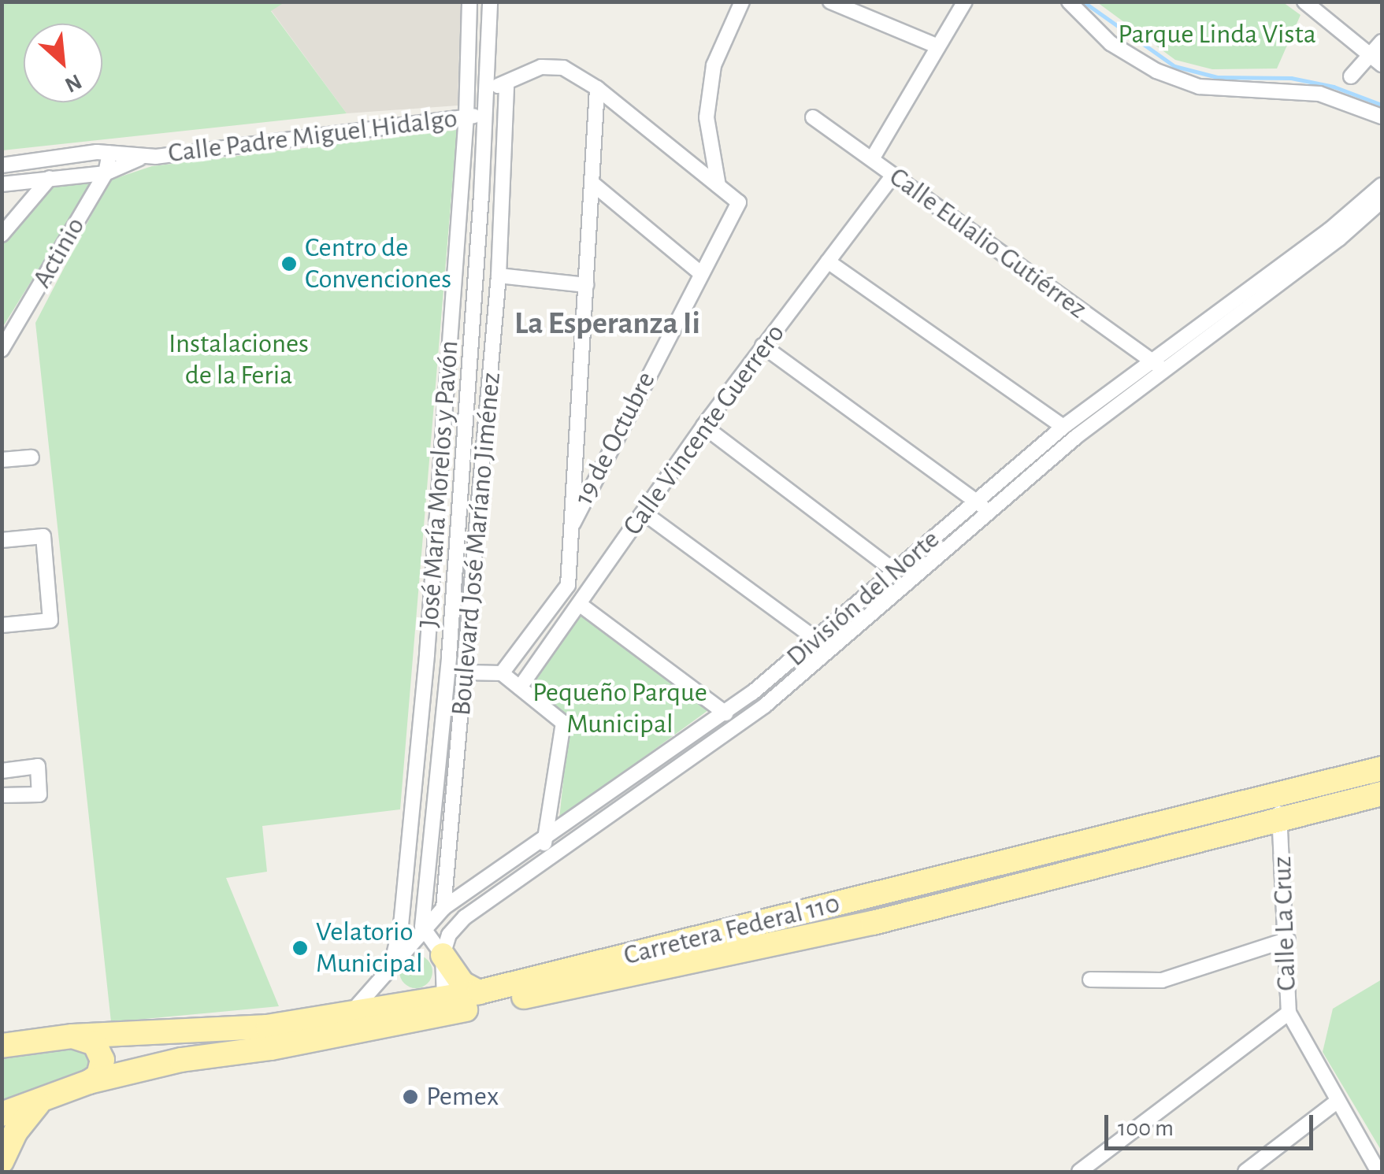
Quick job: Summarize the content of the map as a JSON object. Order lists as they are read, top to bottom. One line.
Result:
{"streets":{"main road":["Carretera Federal 110"],"street":["Calle Padre Miguel Hidalgo","Calle Eulalio Gutiérrez","Actinio","Calle Vincente Guerrero","19 de Octubre","José María Morelos y Pavón","Boulevard José Maríano Jiménez","División del Norte","Calle La Cruz"]},"crossings":[["Calle Padre Miguel Hidalgo","Actinio"],["Calle Padre Miguel Hidalgo","José María Morelos y Pavón"],["Calle Eulalio Gutiérrez","Calle Vincente Guerrero"],["Calle Eulalio Gutiérrez","División del Norte"],["José María Morelos y Pavón","División del Norte"],["Boulevard José Maríano Jiménez","División del Norte"],["División del Norte","Carretera Federal 110"],["Calle La Cruz","Carretera Federal 110"]],"districts":["La Esperanza Ii"],"parks":["Parque Linda Vista","Instalaciones de la Feria","Pequeño Parque Municipal"],"places":["Centro de Convenciones","Velatorio Municipal","Pemex"],"scale_bar":"100 m","north":"bottom right"}
